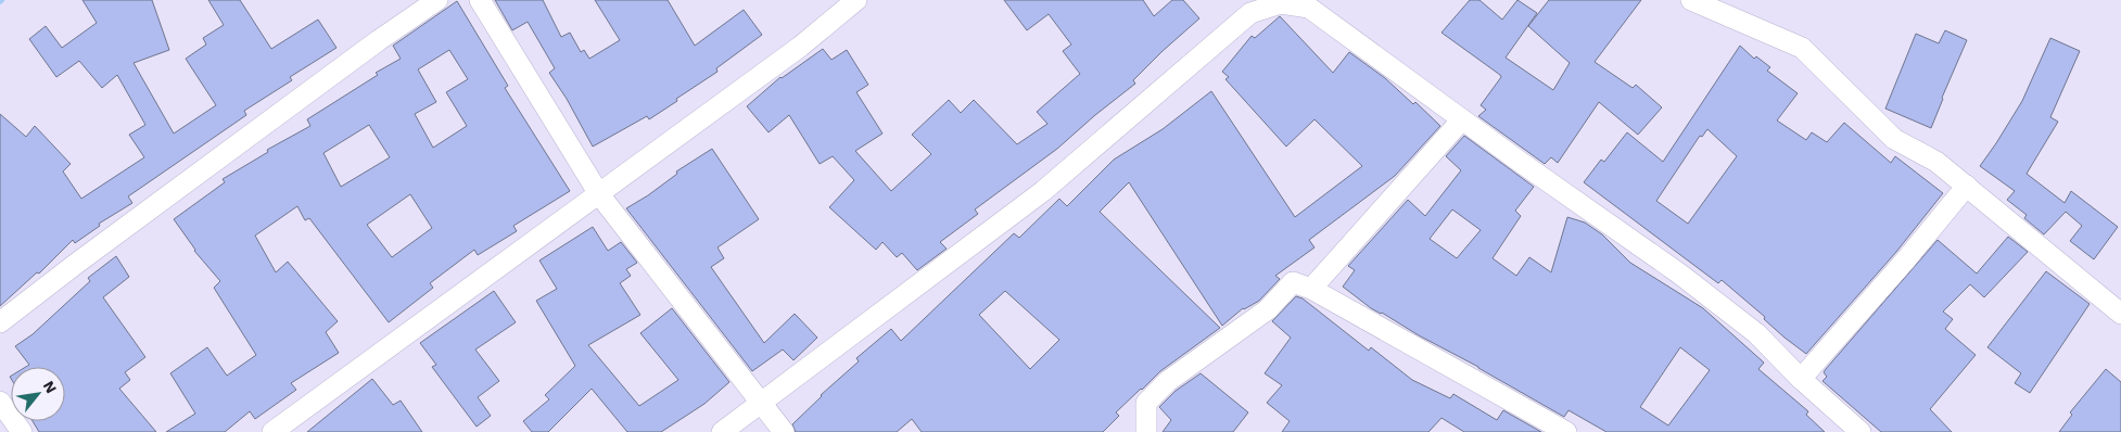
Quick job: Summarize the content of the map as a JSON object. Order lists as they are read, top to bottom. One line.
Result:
{"north":"top right"}
